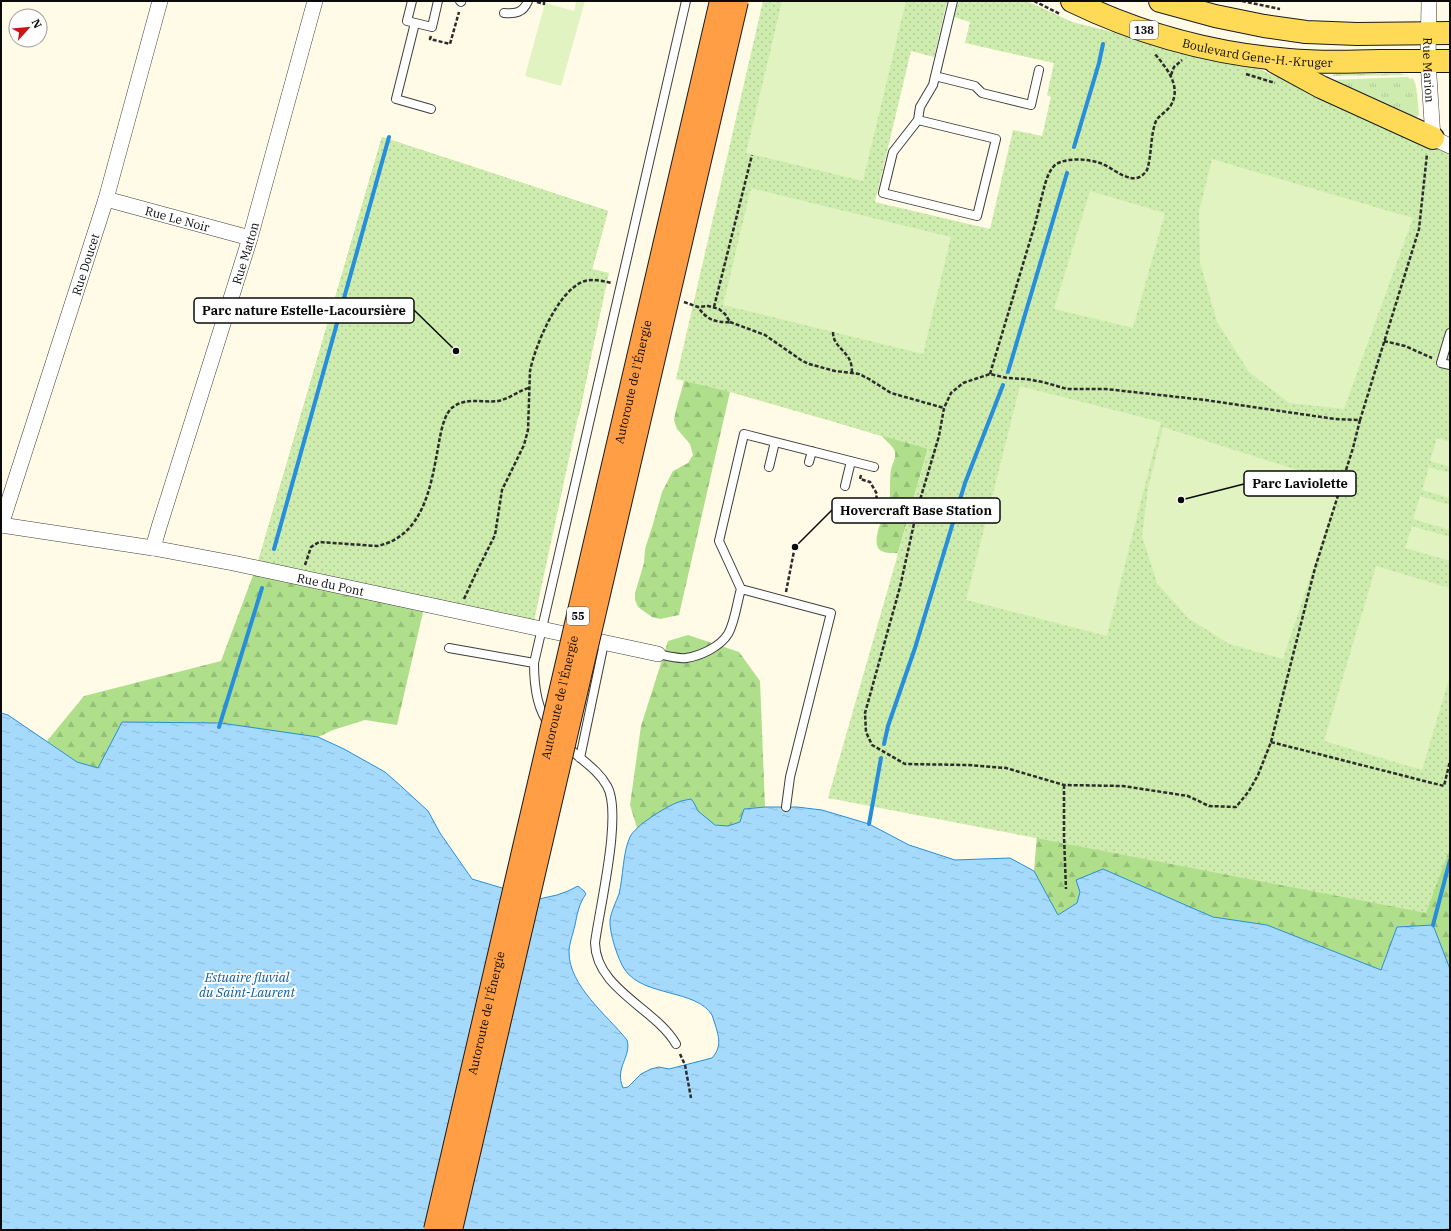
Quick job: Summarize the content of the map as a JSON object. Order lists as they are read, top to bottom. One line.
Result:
{"streets":{"highway":["Autoroute de l'Énergie","55"],"main road":["138","Boulevard Gene-H.-Kruger"],"street":["Rue Marion","Rue Le Noir","Rue Matton","Rue Doucet","Rue du Pont"]},"crossings":[["Boulevard Gene-H.-Kruger","Rue Marion"],["Rue Le Noir","Rue Matton"],["Rue Le Noir","Rue Doucet"],["Rue Matton","Rue du Pont"],["Rue Doucet","Rue du Pont"]],"water":["Estuaire fluvial du Saint-Laurent"],"places":["Parc nature Estelle-Lacoursière","Parc Laviolette","Hovercraft Base Station"],"north":"top right"}
